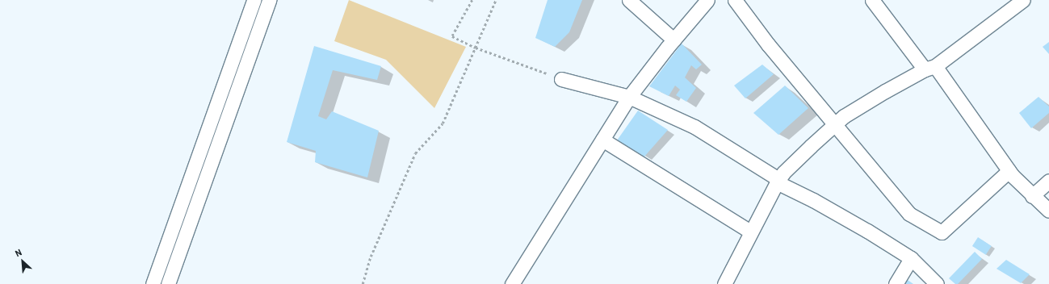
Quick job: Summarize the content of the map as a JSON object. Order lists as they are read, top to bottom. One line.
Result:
{"north":"top left"}
